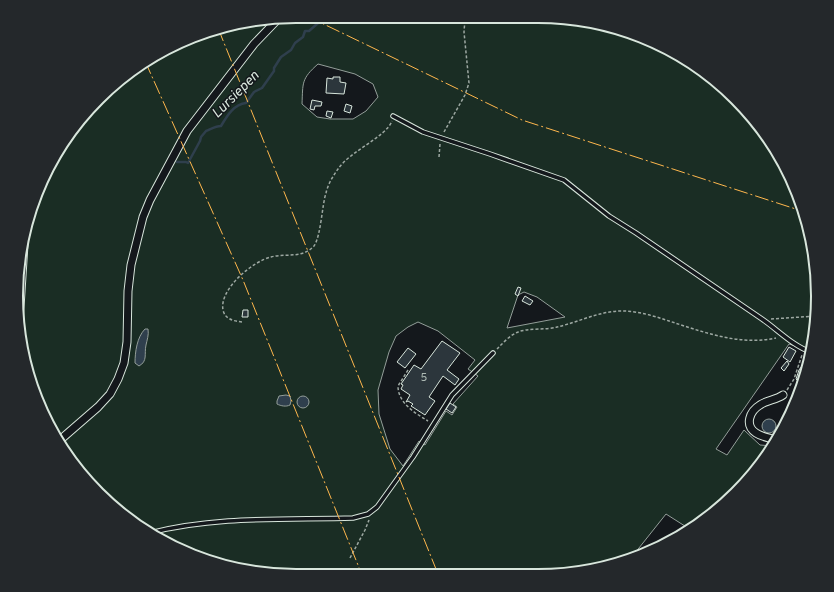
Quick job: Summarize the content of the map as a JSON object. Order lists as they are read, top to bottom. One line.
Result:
{"water":["Lursiepen"],"house_numbers":["5"]}
